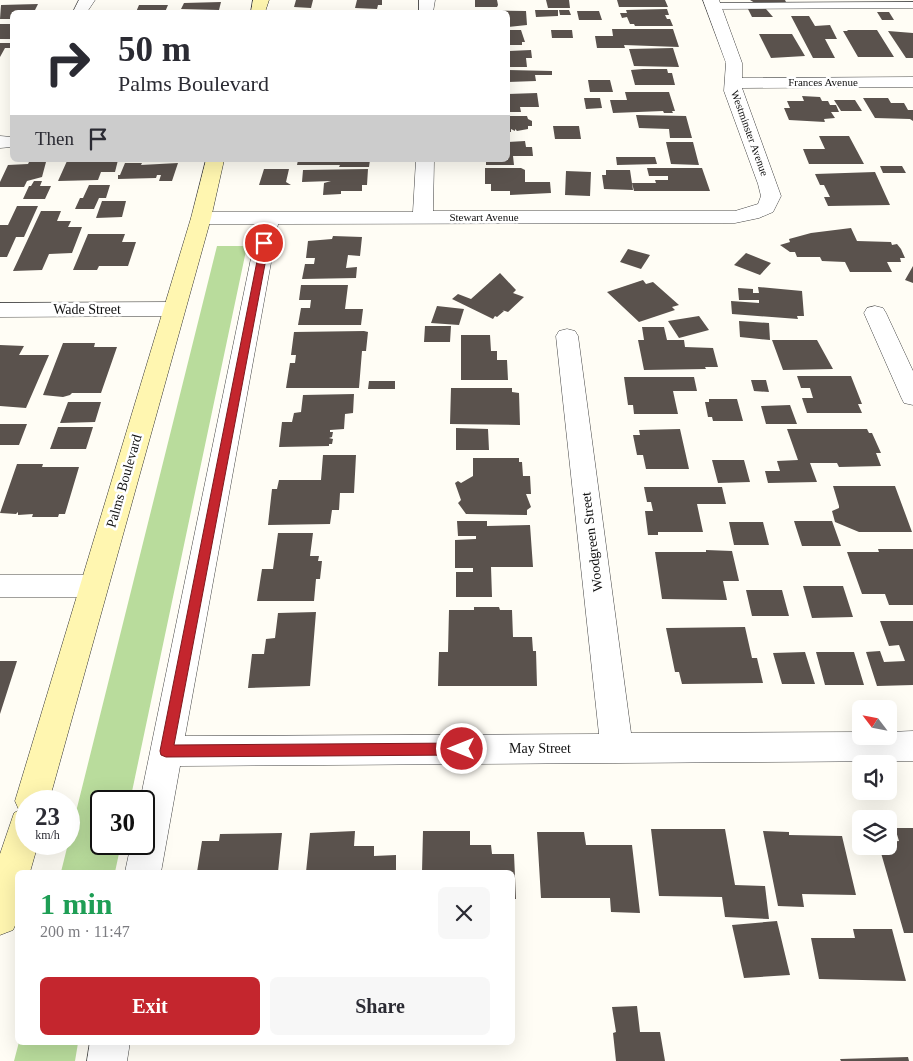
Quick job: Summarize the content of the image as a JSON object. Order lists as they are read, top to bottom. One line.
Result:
{"streets":{"street":["Frances Avenue","Westminster Avenue","Stewart Avenue","Wade Street","Palms Boulevard","Woodgreen Street","May Street"]},"crossings":[["Frances Avenue","Westminster Avenue"],["Westminster Avenue","Stewart Avenue"],["Stewart Avenue","Palms Boulevard"],["Wade Street","Palms Boulevard"],["Woodgreen Street","May Street"]],"north":"top left","page":{"turn":["50 m","Palms Boulevard"],"then":"Then","speed":"23 km/h","limit":"30","heading":["1 min","200 m · 11:47"],"buttons":["Exit","Share"]}}
